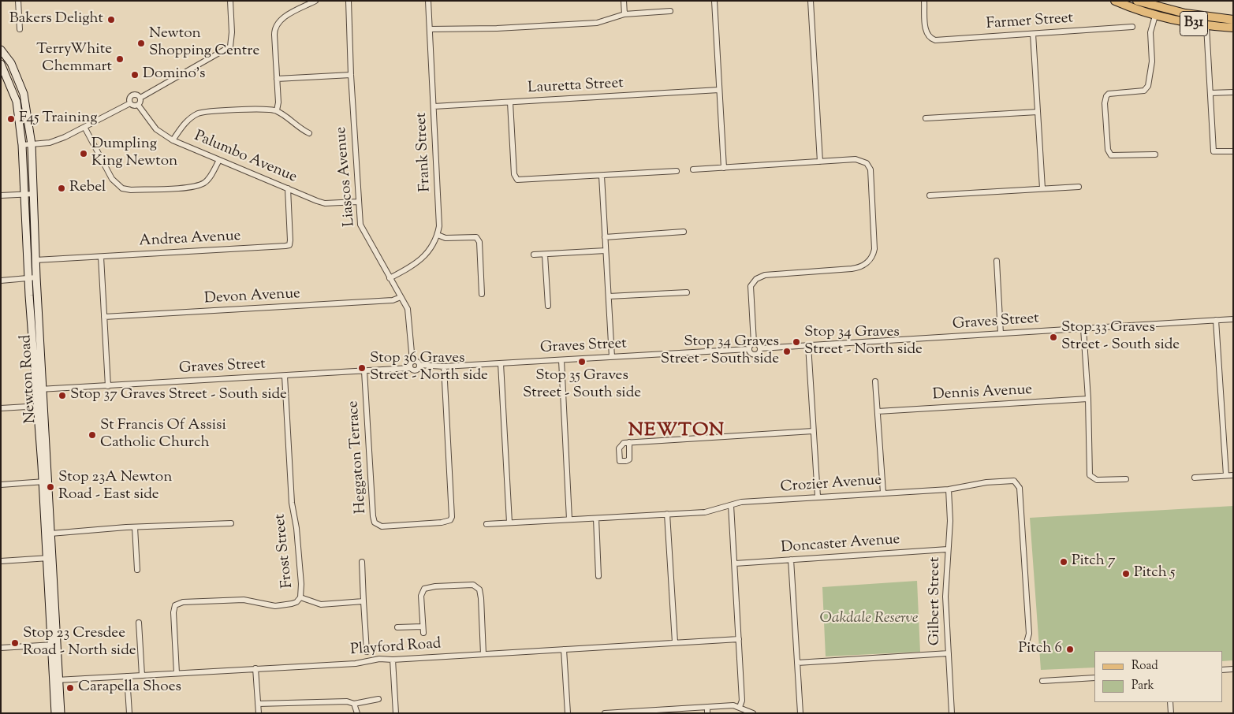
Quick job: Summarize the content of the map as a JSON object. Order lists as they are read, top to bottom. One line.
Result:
{"streets":{"main road":["B31","Newton Road"],"street":["Farmer Street","Lauretta Street","Frank Street","Palumbo Avenue","Liascos Avenue","Andrea Avenue","Devon Avenue","Graves Street","Dennis Avenue","Heggaton Terrace","Crozier Avenue","Doncaster Avenue","Frost Street","Gilbert Street","Playford Road"]},"crossings":[["Lauretta Street","Frank Street"],["Frank Street","Liascos Avenue"],["Palumbo Avenue","Liascos Avenue"],["Palumbo Avenue","Andrea Avenue"],["Liascos Avenue","Devon Avenue"],["Andrea Avenue","Newton Road"],["Graves Street","Newton Road"],["Graves Street","Heggaton Terrace"],["Graves Street","Frost Street"],["Newton Road","Playford Road"],["Crozier Avenue","Gilbert Street"],["Doncaster Avenue","Gilbert Street"],["Frost Street","Playford Road"]],"districts":["NEWTON"],"parks":["Oakdale Reserve"],"places":["Bakers Delight","Newton Shopping Centre","TerryWhite Chemmart","Domino's","F45 Training","Dumpling King Newton","Rebel","Stop 33 Graves Street - South side","Stop 34 Graves Street - North side","Stop 34 Graves Street - South side","Stop 35 Graves Street - South side","Stop 36 Graves Street - North side","Stop 37 Graves Street - South side","St Francis Of Assisi Catholic Church","Stop 23A Newton Road - East side","Pitch 7","Pitch 5","Stop 23 Cresdee Road - North side","Pitch 6","Carapella Shoes"],"legend":["Road","Park"]}
